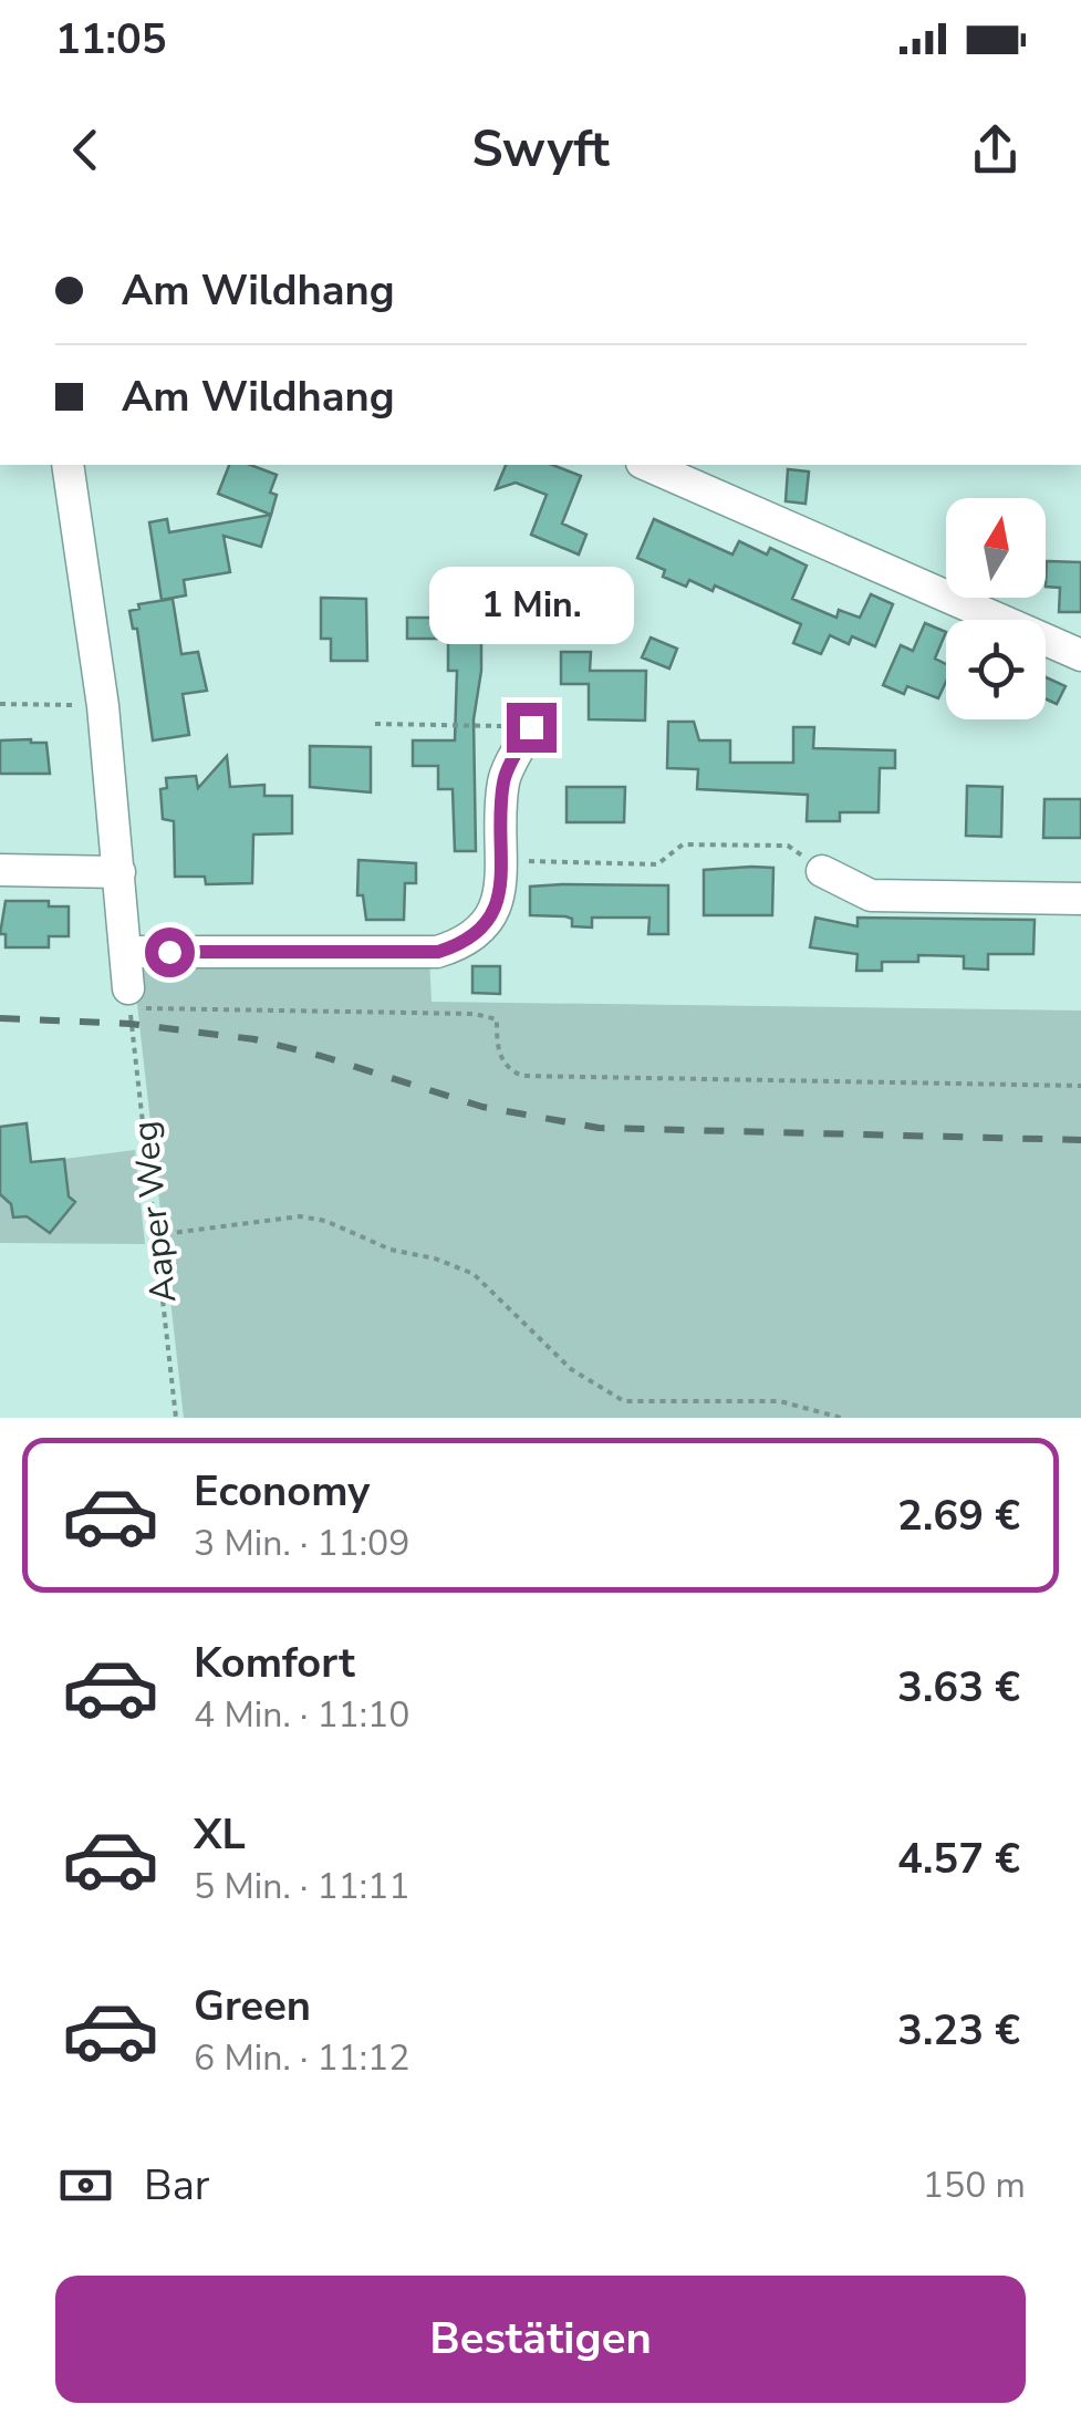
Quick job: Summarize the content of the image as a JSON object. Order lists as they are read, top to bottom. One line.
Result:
{"streets":{"path":["Aaper Weg"]},"north":"top","page":{"status":"11:05","header":"Swyft","banner":["Am Wildhang","Am Wildhang"],"bubble":"1 Min.","list":[{"name":"Economy","note":"3 Min. · 11:09","value":"2.69 €"},{"name":"Komfort","note":"4 Min. · 11:10","value":"3.63 €"},{"name":"XL","note":"5 Min. · 11:11","value":"4.57 €"},{"name":"Green","note":"6 Min. · 11:12","value":"3.23 €"}],"pay":["Bar","150 m"],"buttons":"Bestätigen"}}
